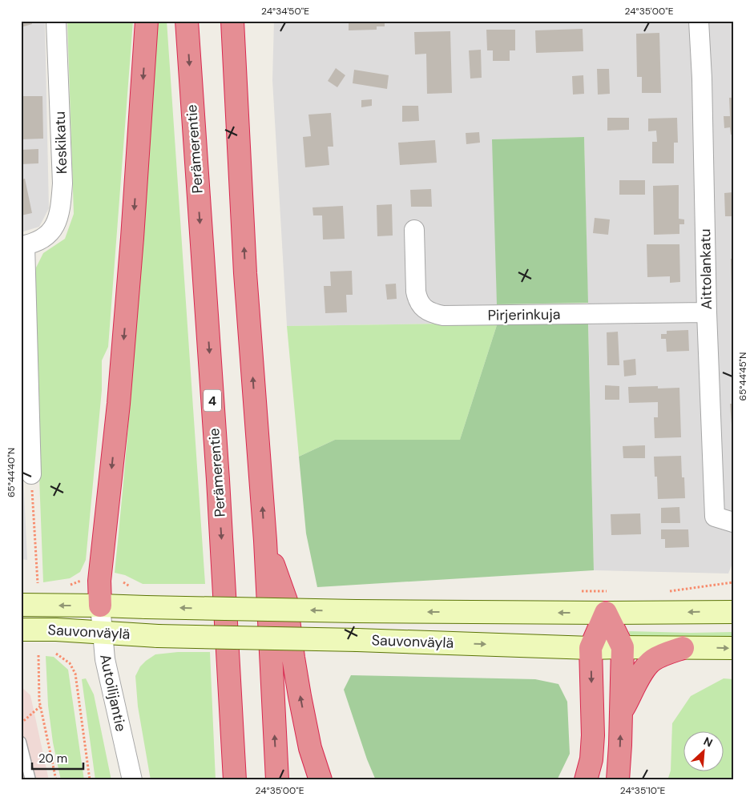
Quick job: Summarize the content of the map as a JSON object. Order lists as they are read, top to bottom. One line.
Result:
{"streets":{"highway":["Perämerentie","4"],"main road":["Sauvonväylä"],"street":["Keskikatu","Aittolankatu","Pirjerinkuja","Autoilijantie"]},"crossings":[["Aittolankatu","Pirjerinkuja"],["Sauvonväylä","Autoilijantie"]],"scale_bar":"20 m","north":"top right","coordinates":["24°34'50\"E","24°35'00\"E","65°44'45\"N","65°44'40\"N","24°35'10\"E"]}
